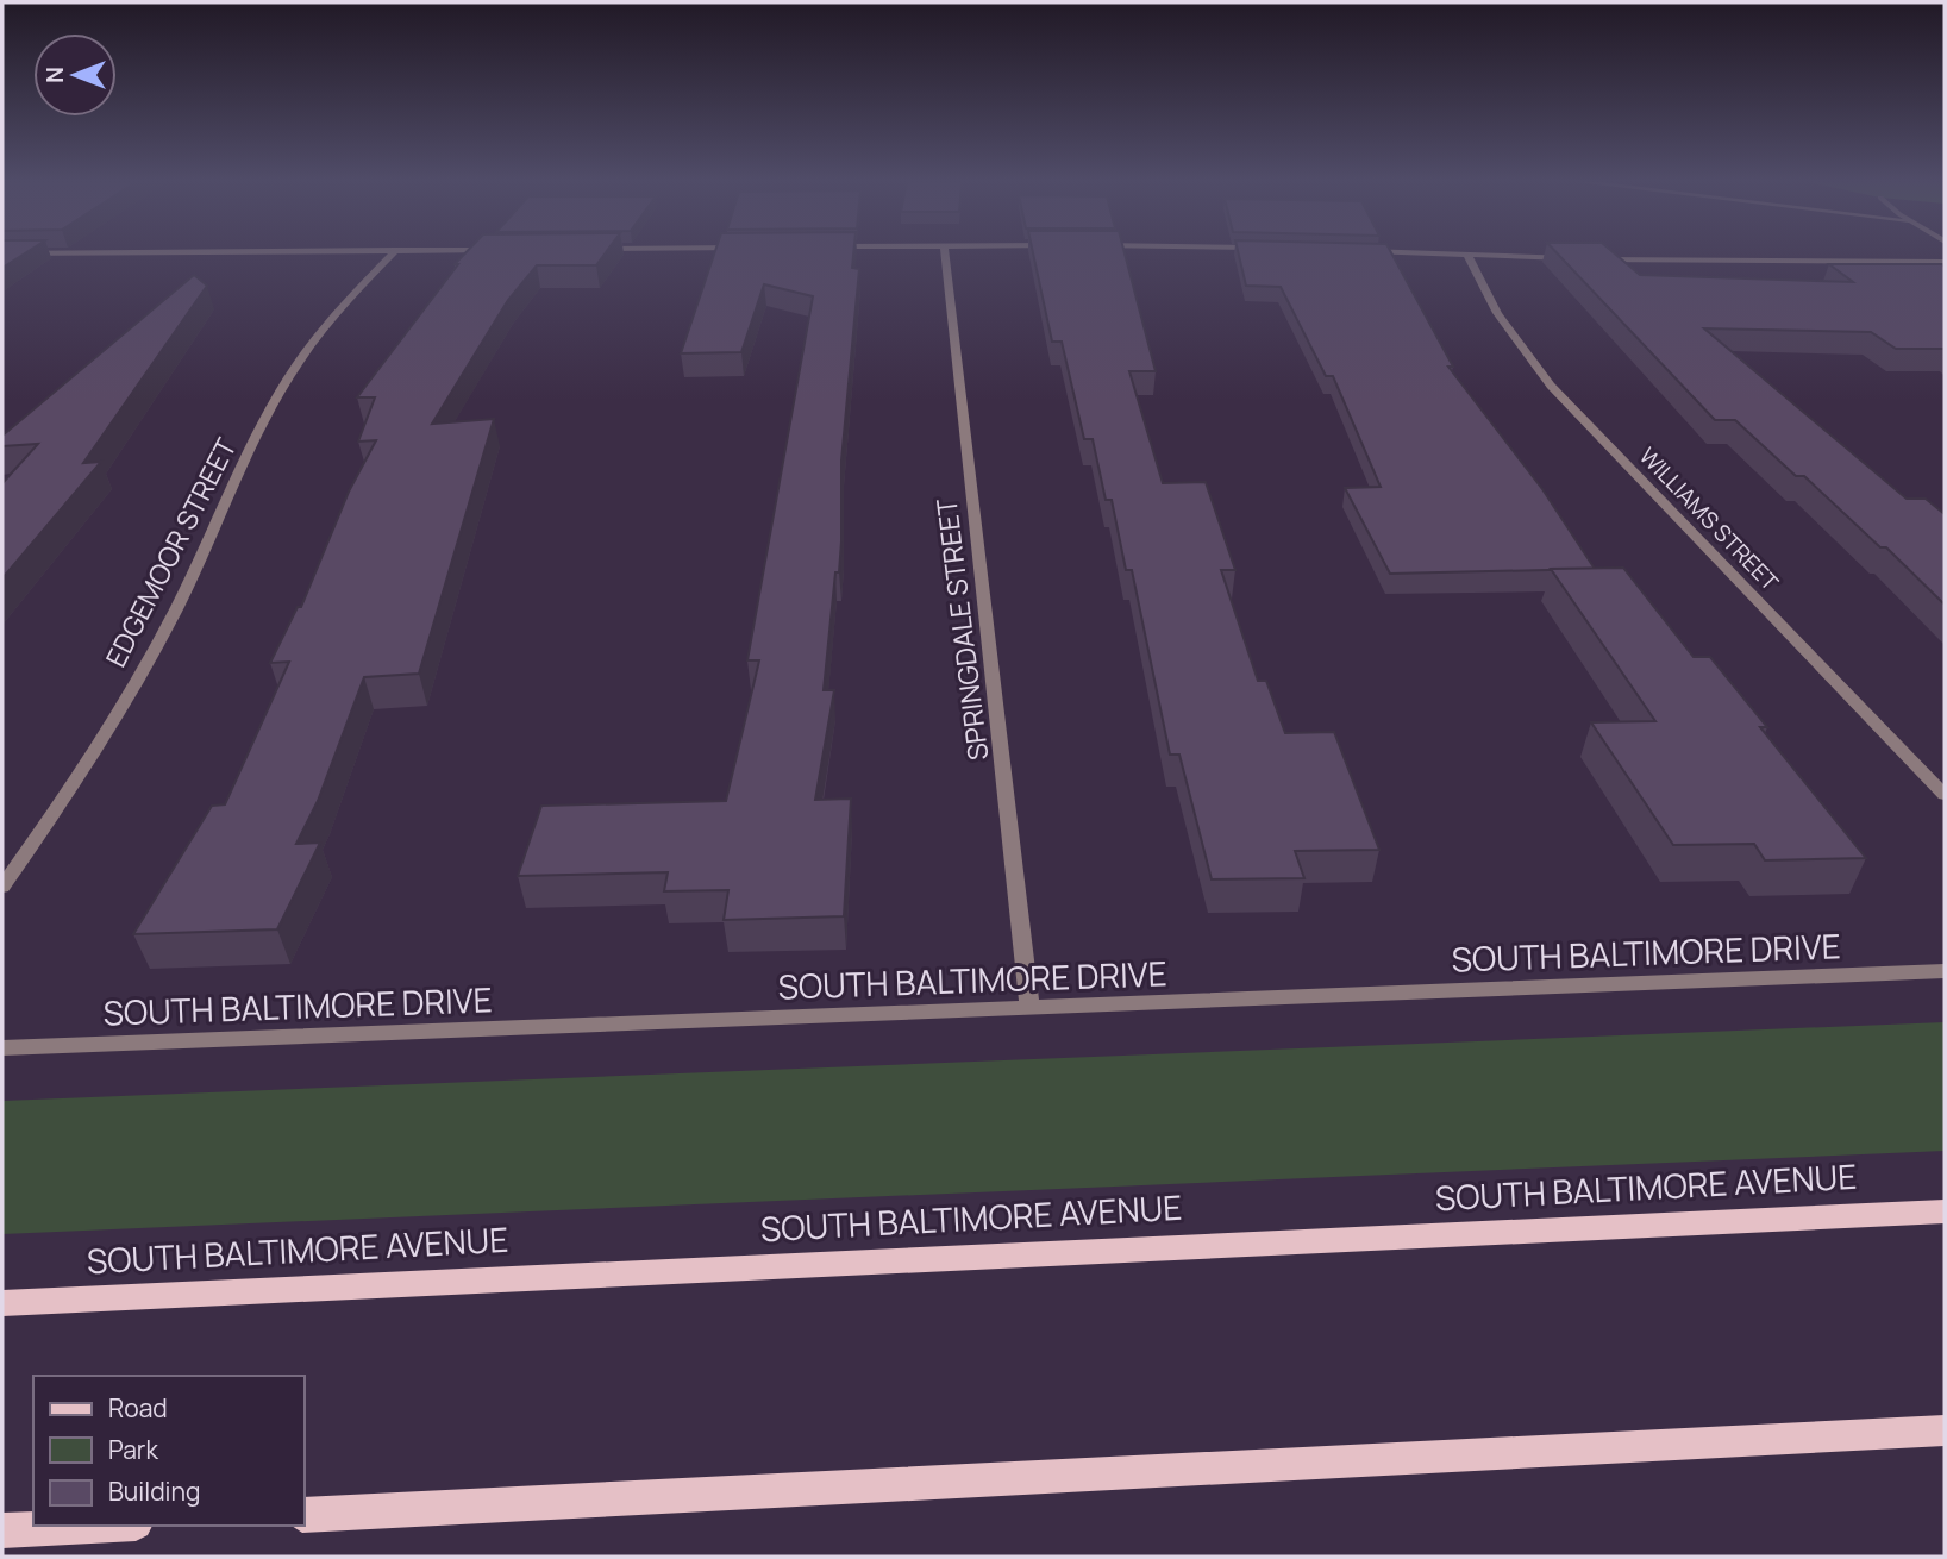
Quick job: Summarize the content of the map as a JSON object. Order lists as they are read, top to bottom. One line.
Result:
{"streets":{"main road":["SOUTH BALTIMORE AVENUE"],"street":["WILLIAMS STREET","EDGEMOOR STREET","SPRINGDALE STREET","SOUTH BALTIMORE DRIVE"]},"crossings":[["SPRINGDALE STREET","SOUTH BALTIMORE DRIVE"]],"legend":["Road","Park","Building"],"north":"left"}
